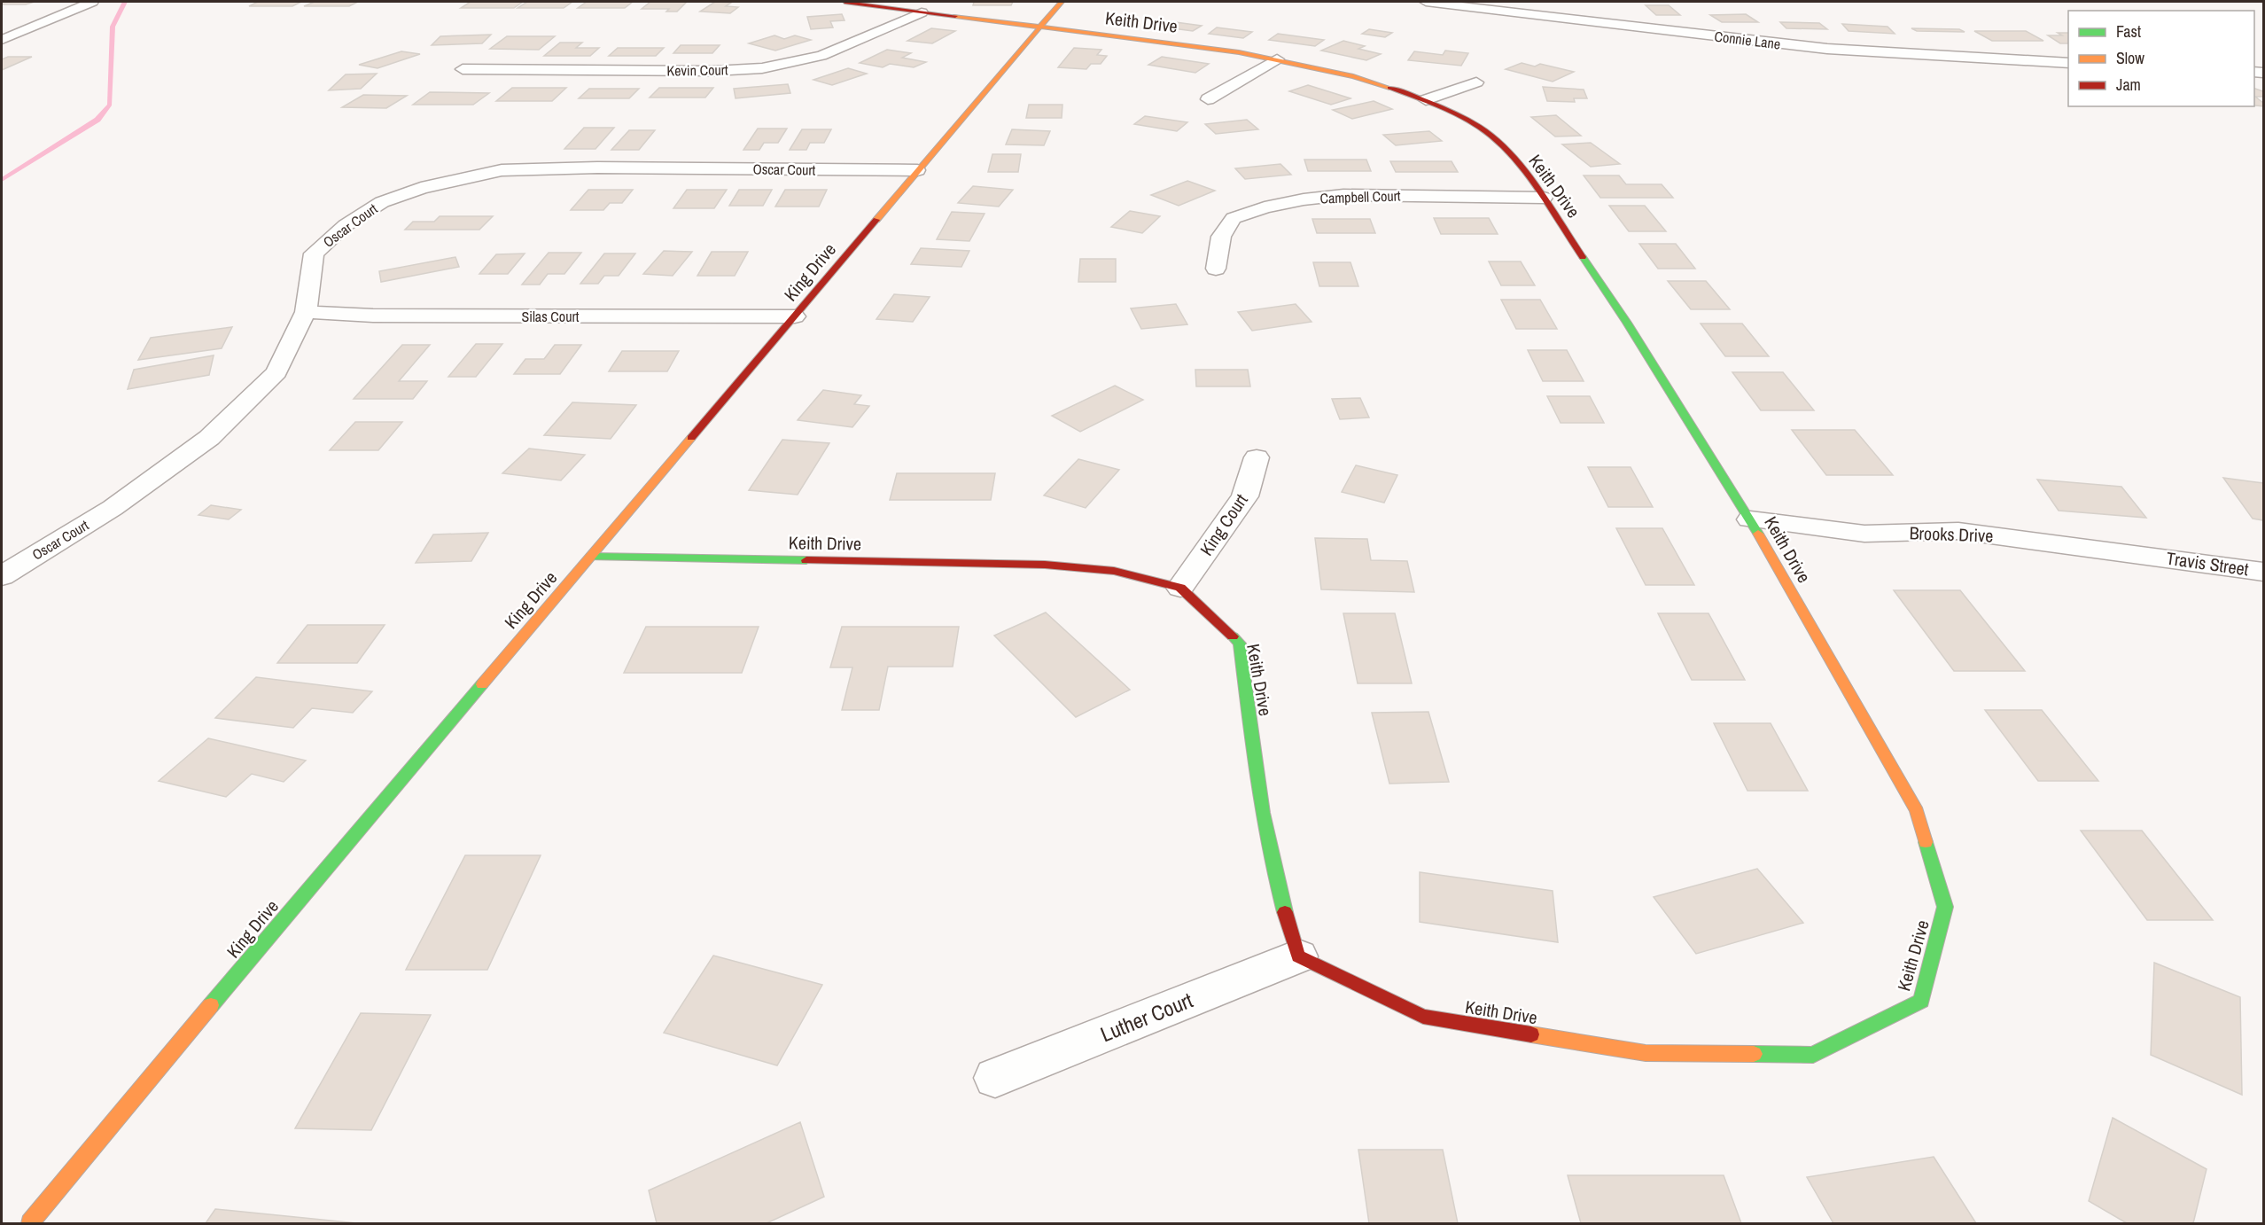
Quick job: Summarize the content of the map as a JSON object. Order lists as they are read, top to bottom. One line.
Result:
{"streets":{"street":["Keith Drive","Connie Lane","Kevin Court","Oscar Court","Campbell Court","King Drive","Silas Court","King Court","Brooks Drive","Travis Street","Luther Court"]},"crossings":[["Keith Drive","Kevin Court"],["Keith Drive","Campbell Court"],["Keith Drive","King Drive"],["Keith Drive","King Court"],["Keith Drive","Brooks Drive"],["Keith Drive","Luther Court"],["Oscar Court","King Drive"],["Oscar Court","Silas Court"],["King Drive","Silas Court"],["Brooks Drive","Travis Street"]],"legend":["Fast","Slow","Jam"]}
